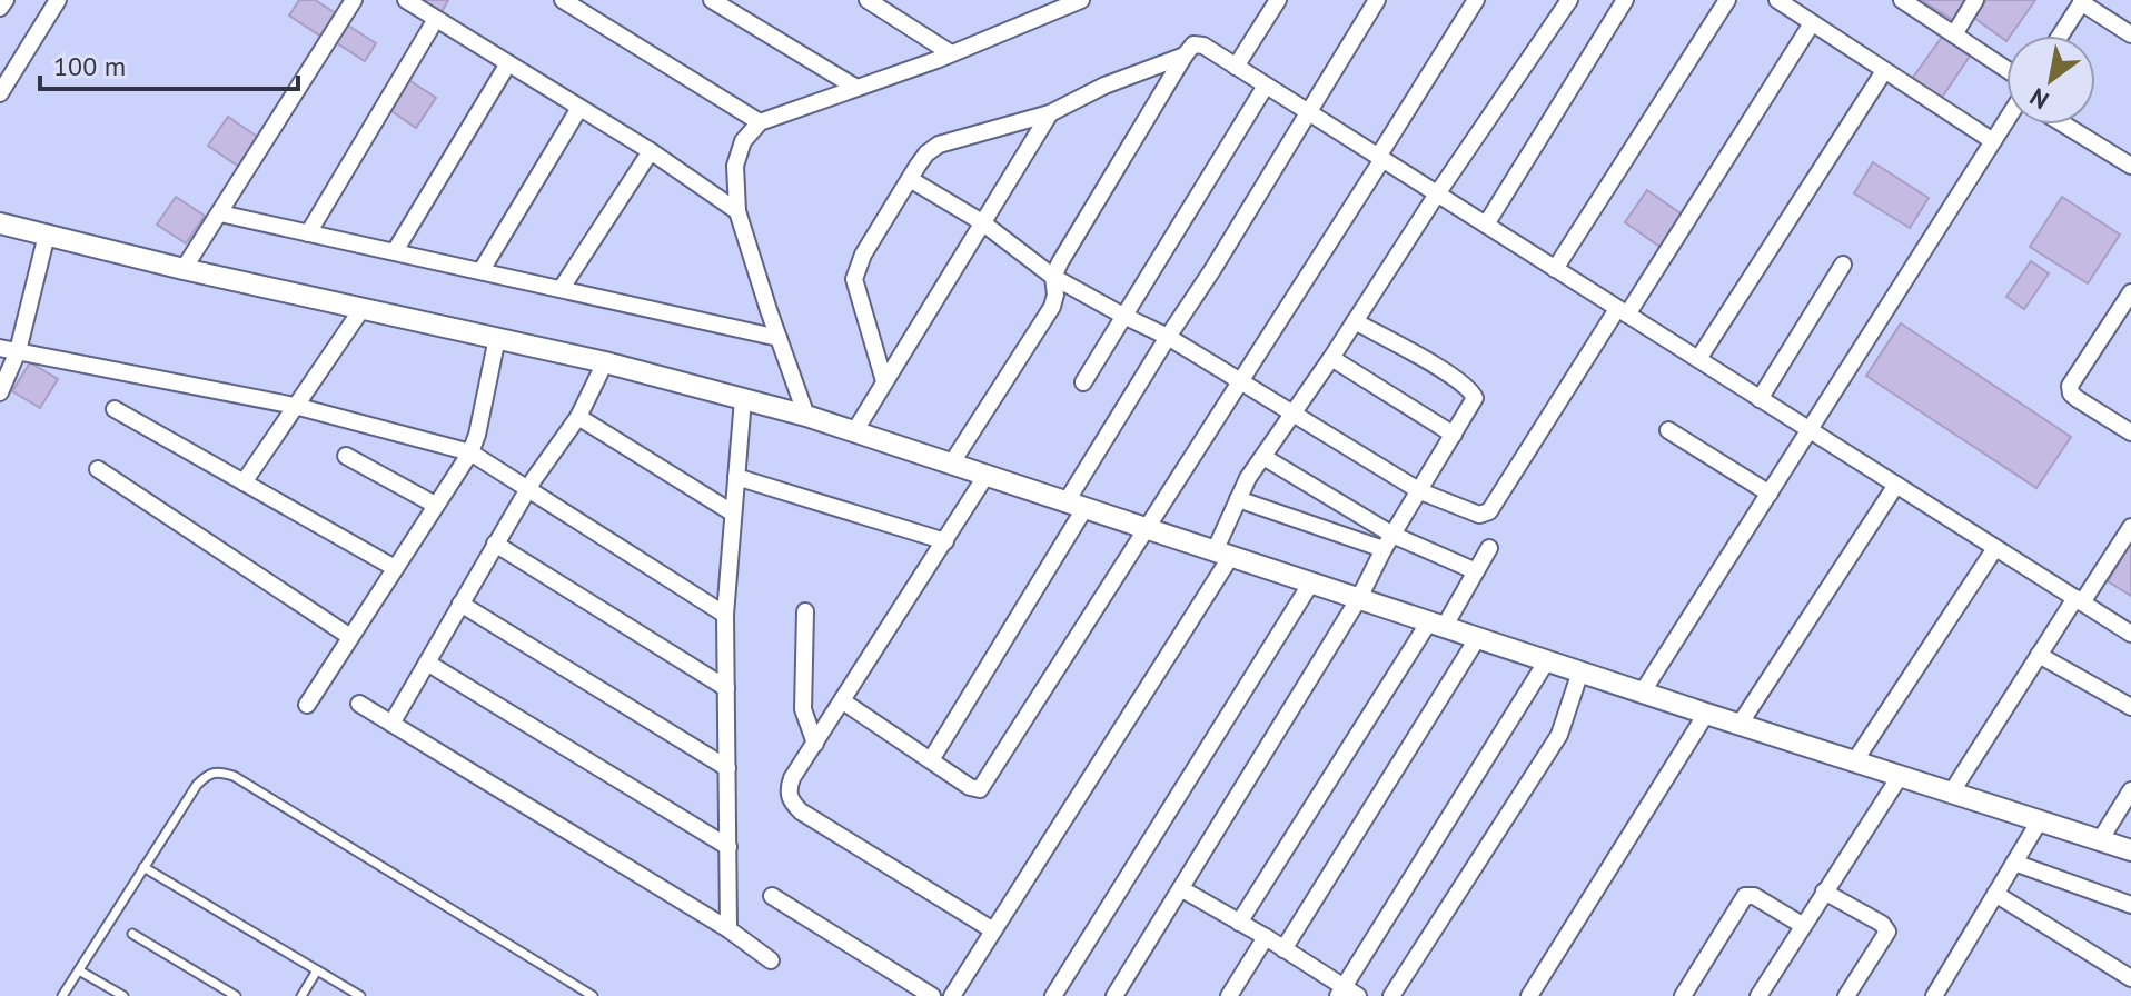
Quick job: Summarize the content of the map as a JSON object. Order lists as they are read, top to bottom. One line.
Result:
{"scale_bar":"100 m","north":"bottom left"}
